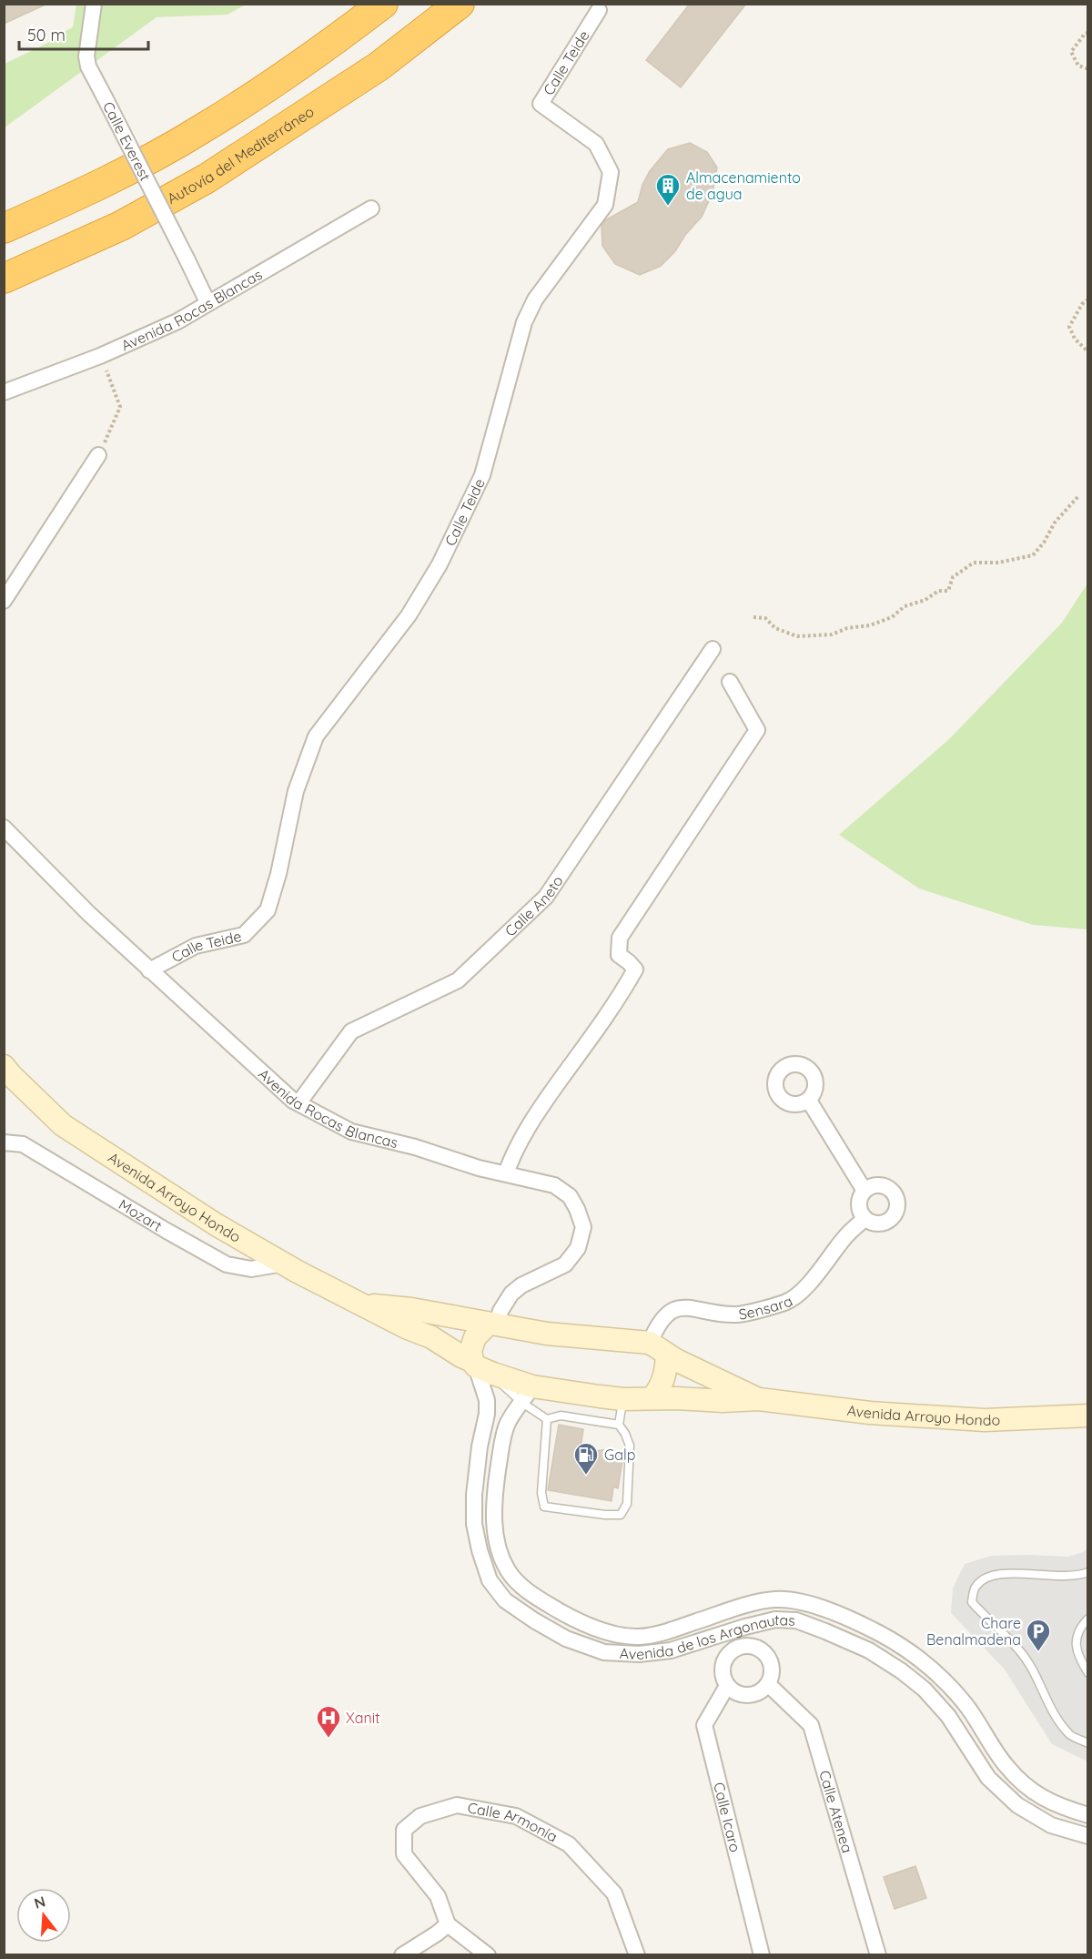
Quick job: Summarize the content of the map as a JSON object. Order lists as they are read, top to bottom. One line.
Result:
{"streets":{"highway":["Autovía del Mediterráneo"],"main road":["Avenida Arroyo Hondo"],"street":["Calle Teide","Calle Everest","Avenida Rocas Blancas","Calle Aneto","Mozart","Sensara","Avenida de los Argonautas","Calle Atenea","Calle Icaro","Calle Armonía"]},"crossings":[["Calle Teide","Avenida Rocas Blancas"],["Calle Everest","Avenida Rocas Blancas"],["Avenida Rocas Blancas","Calle Aneto"],["Avenida Rocas Blancas","Avenida Arroyo Hondo"],["Avenida Arroyo Hondo","Mozart"],["Avenida Arroyo Hondo","Sensara"],["Avenida Arroyo Hondo","Avenida de los Argonautas"],["Calle Atenea","Calle Icaro"]],"places":{"building":["Almacenamiento de agua"],"fuel station":["Galp"],"parking":["Chare Benalmadena"],"hospital":["Xanit"]},"scale_bar":"50 m","north":"top"}
